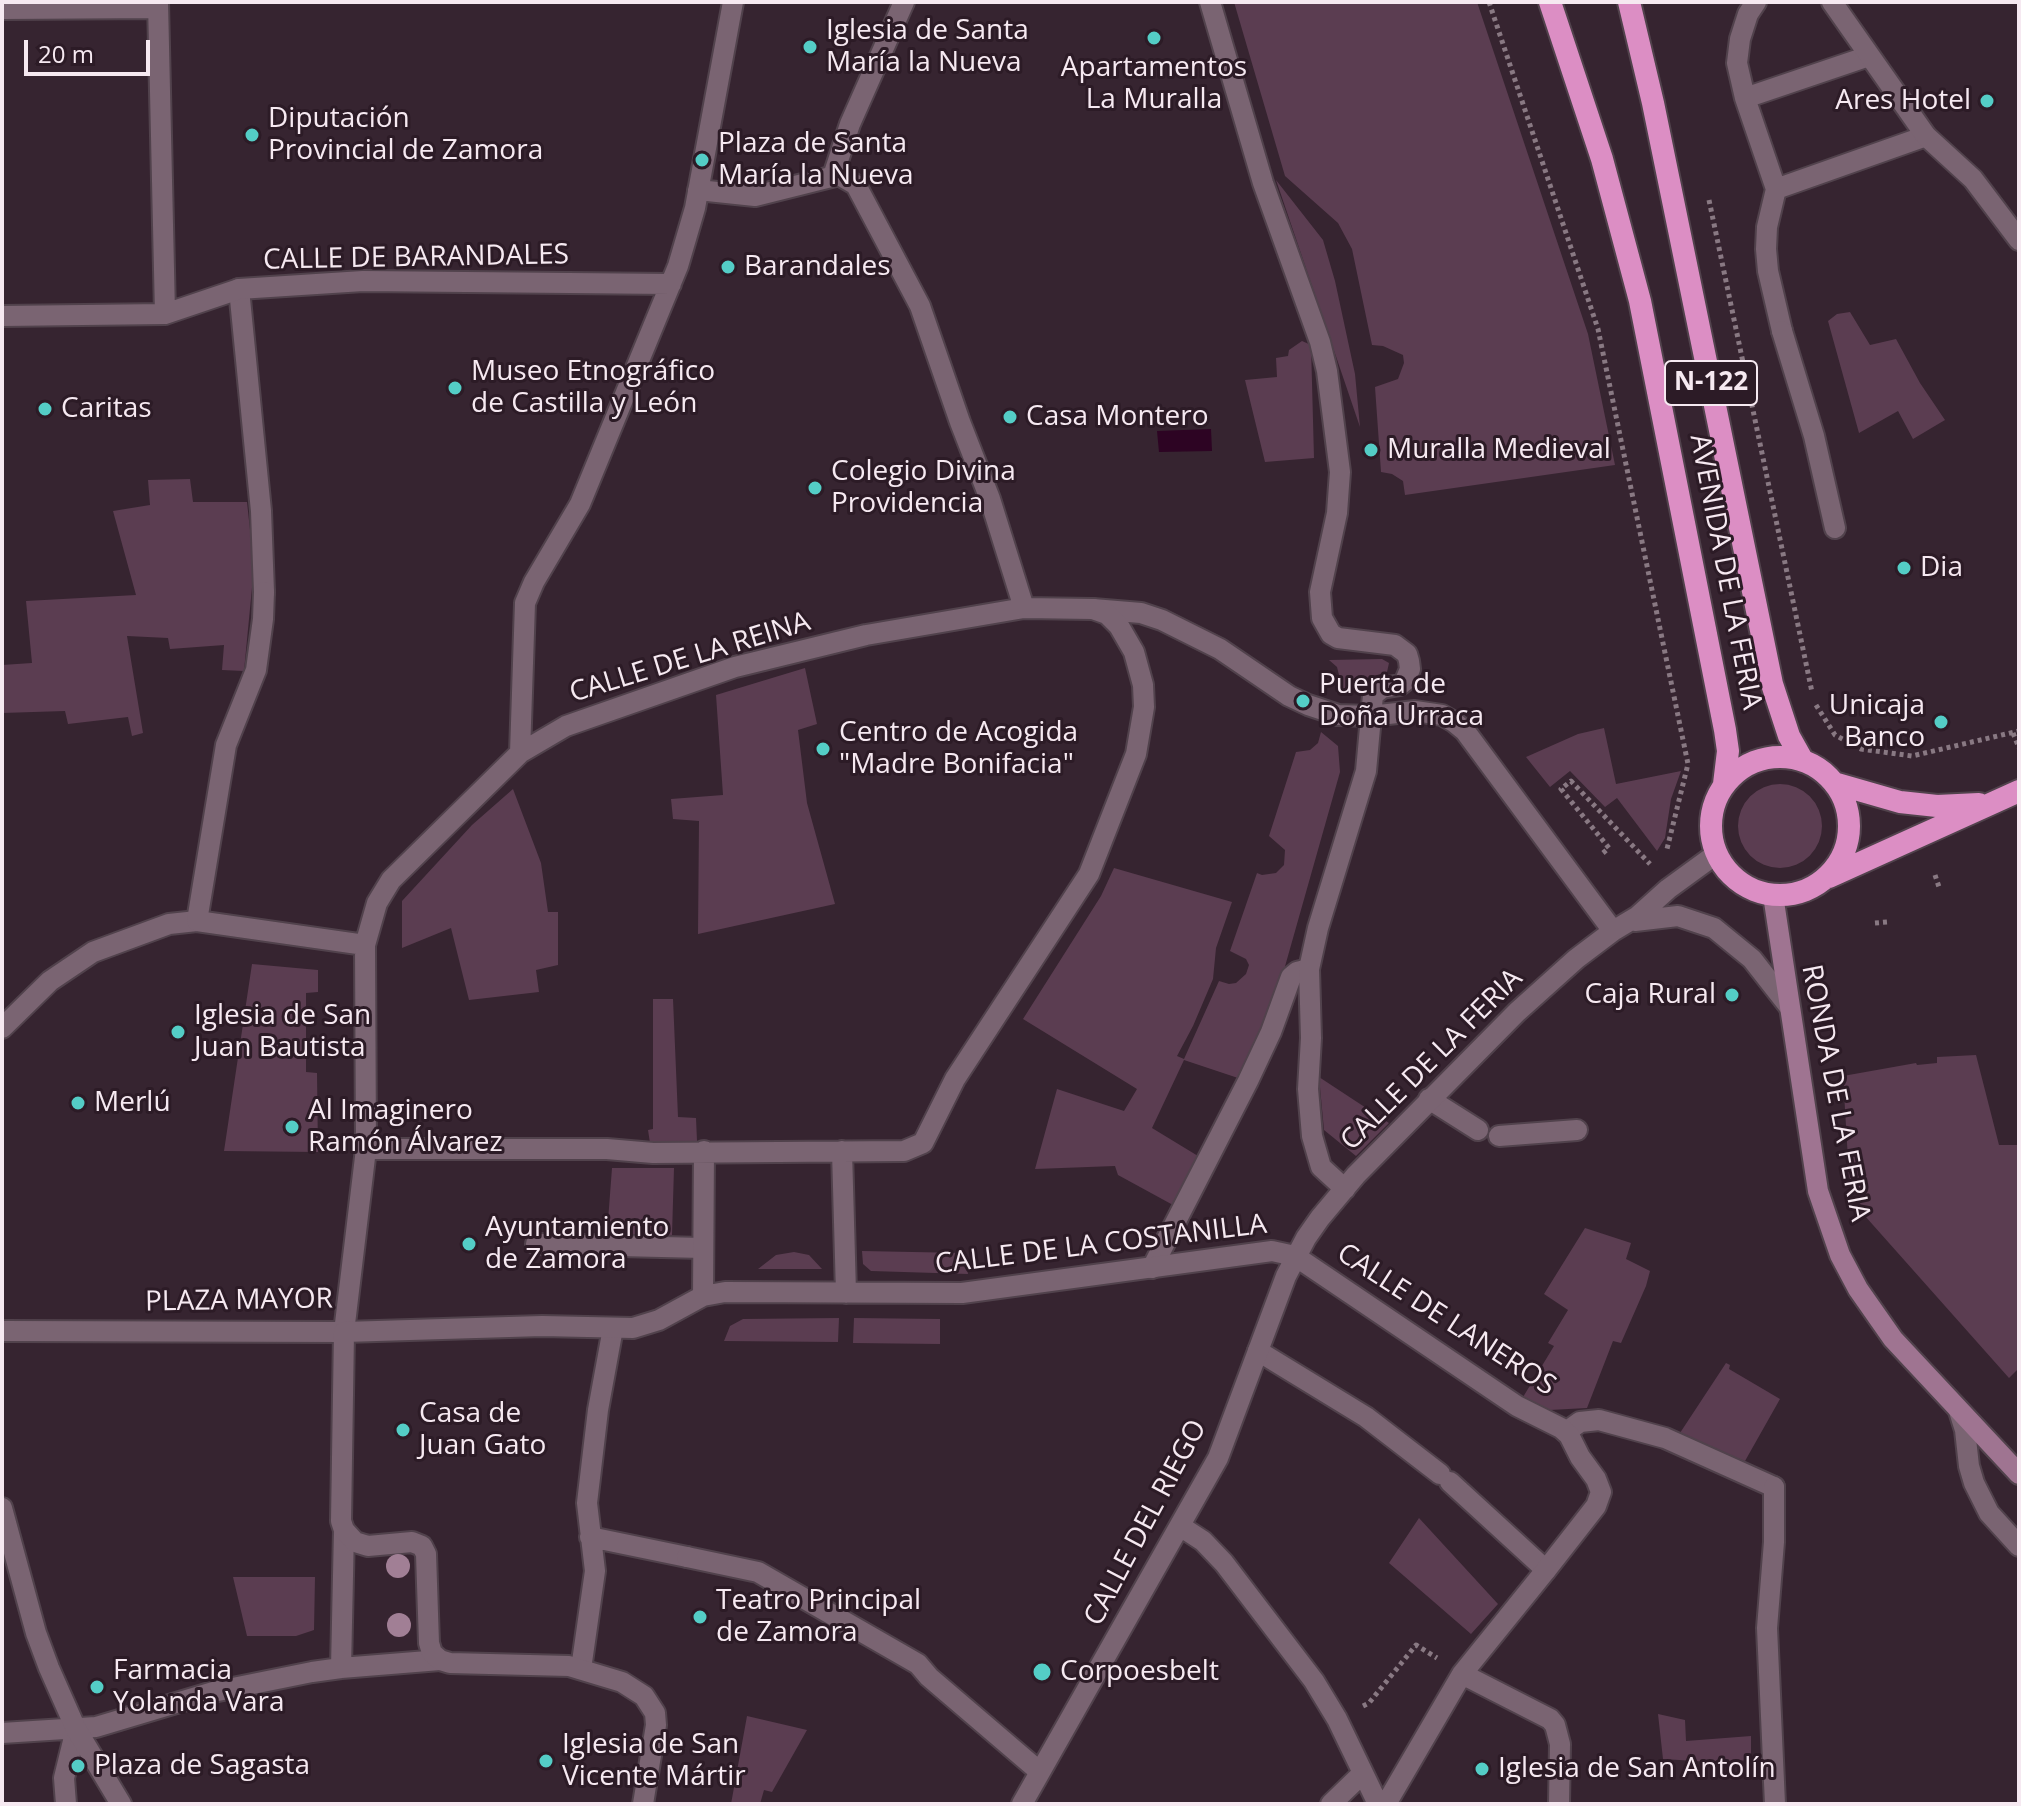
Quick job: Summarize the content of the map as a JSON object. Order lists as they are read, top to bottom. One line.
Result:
{"streets":{"highway":["N-122","AVENIDA DE LA FERIA"],"main road":["RONDA DE LA FERIA"],"street":["CALLE DE BARANDALES","CALLE DE LA REINA","CALLE DE LA FERIA","CALLE DE LA COSTANILLA","PLAZA MAYOR","CALLE DE LANEROS","CALLE DEL RIEGO"]},"crossings":[["N-122","AVENIDA DE LA FERIA"],["N-122","CALLE DE LA FERIA"],["N-122","RONDA DE LA FERIA"],["AVENIDA DE LA FERIA","CALLE DE LA FERIA"],["AVENIDA DE LA FERIA","RONDA DE LA FERIA"],["CALLE DE LA REINA","CALLE DE LA FERIA"],["CALLE DE LA REINA","PLAZA MAYOR"],["CALLE DE LA FERIA","RONDA DE LA FERIA"],["CALLE DE LA FERIA","CALLE DE LA COSTANILLA"],["CALLE DE LA FERIA","CALLE DE LANEROS"],["CALLE DE LA FERIA","CALLE DEL RIEGO"],["CALLE DE LA COSTANILLA","PLAZA MAYOR"],["CALLE DE LA COSTANILLA","CALLE DE LANEROS"],["CALLE DE LA COSTANILLA","CALLE DEL RIEGO"],["CALLE DE LANEROS","CALLE DEL RIEGO"]],"places":["Apartamentos La Muralla","Iglesia de Santa María la Nueva","Ares Hotel","Diputación Provincial de Zamora","Plaza de Santa María la Nueva","Barandales","Museo Etnográfico de Castilla y León","Caritas","Casa Montero","Muralla Medieval","Colegio Divina Providencia","Dia","Puerta de Doña Urraca","Unicaja Banco","Centro de Acogida \"Madre Bonifacia\"","Caja Rural","Iglesia de San Juan Bautista","Merlú","Al Imaginero Ramón Álvarez","Ayuntamiento de Zamora","Casa de Juan Gato","Teatro Principal de Zamora","Corpoesbelt","Farmacia Yolanda Vara","Iglesia de San Vicente Mártir","Plaza de Sagasta","Iglesia de San Antolín"],"scale_bar":"20 m"}
